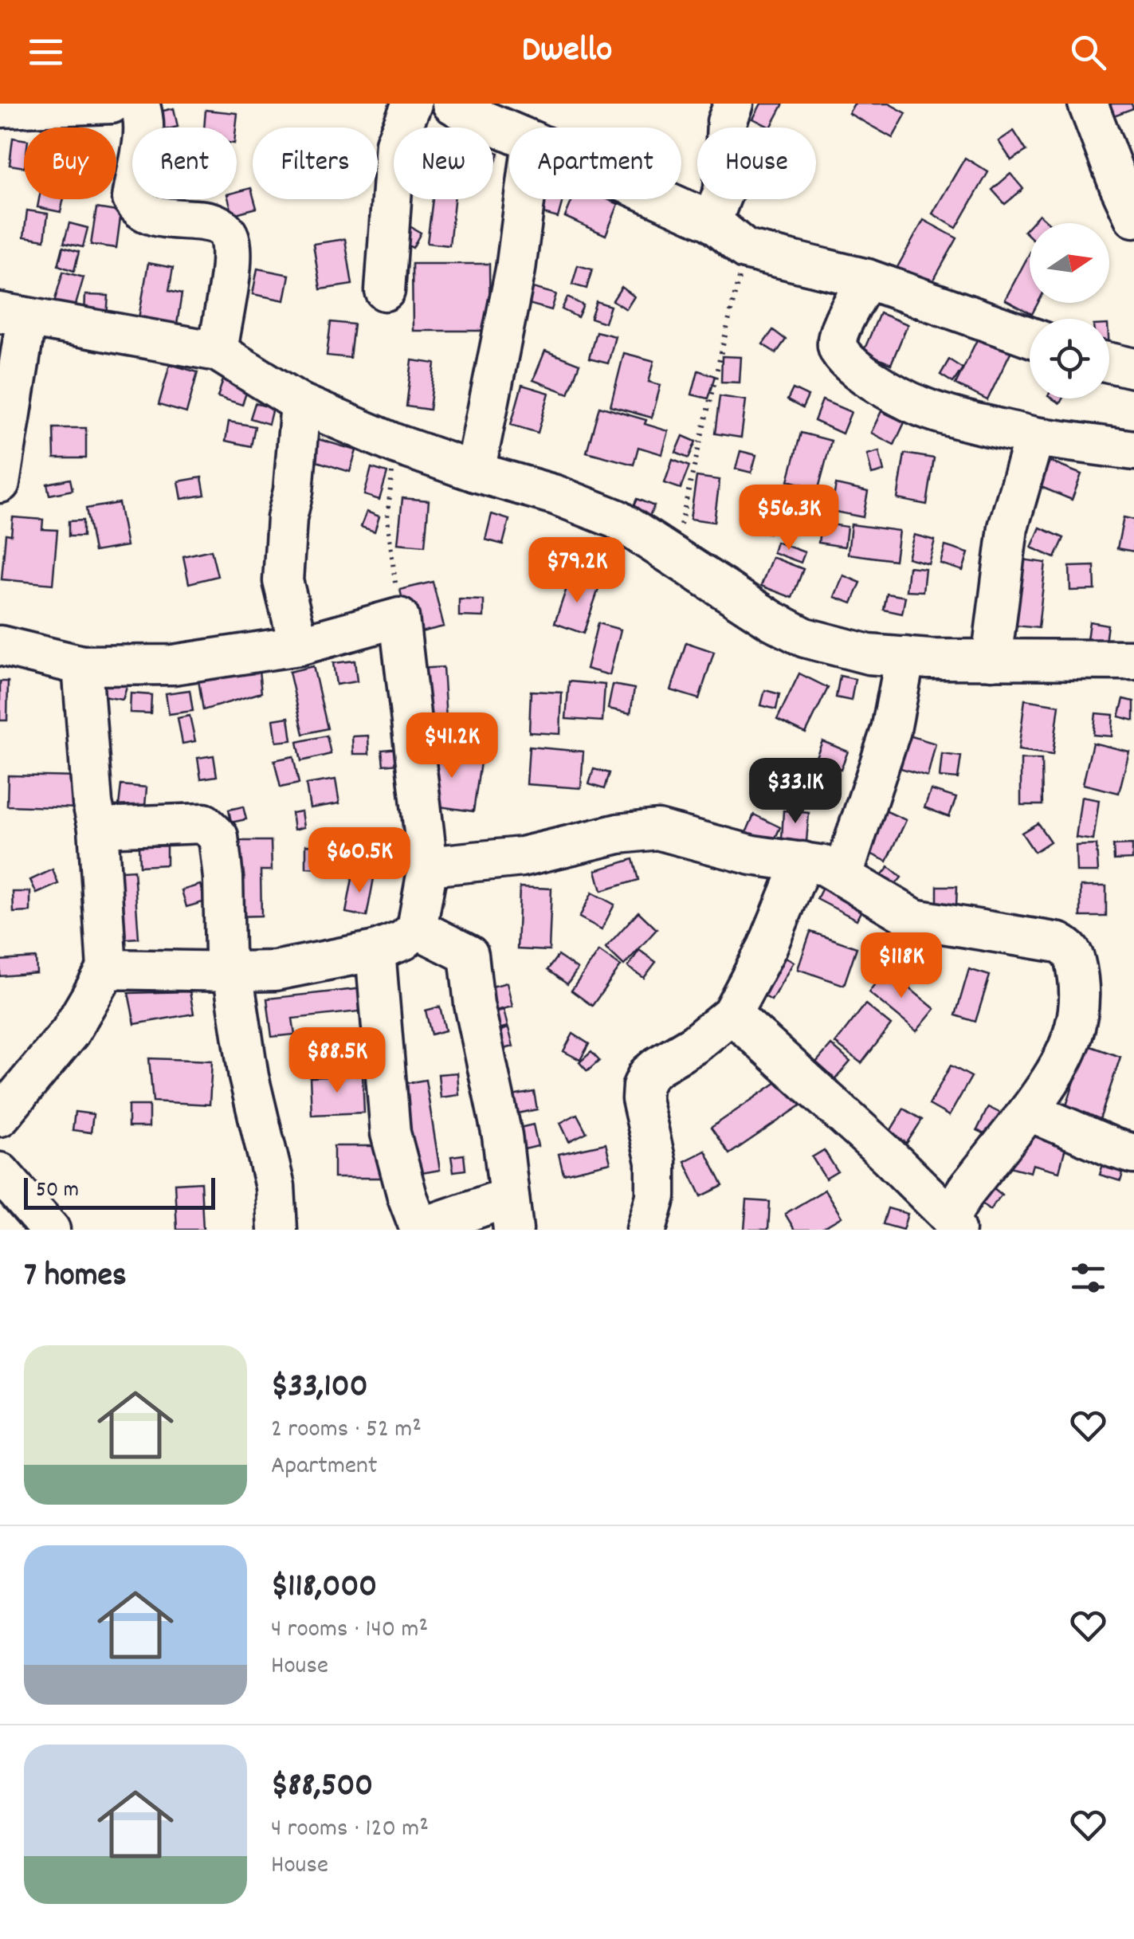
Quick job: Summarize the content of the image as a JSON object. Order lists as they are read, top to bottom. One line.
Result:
{"scale_bar":"50 m","north":"right","page":{"header":"Dwello","chip":["Buy","Rent","Filters","New","Apartment","House"],"price":["$56.3K","$79.2K","$41.2K","$33.1K","$60.5K","$118K","$88.5K"],"scale":"50 m","heading":"7 homes","list":[{"name":"$33,100","note":"2 rooms · 52 m² · Apartment"},{"name":"$118,000","note":"4 rooms · 140 m² · House"},{"name":"$88,500","note":"4 rooms · 120 m² · House"}]}}
